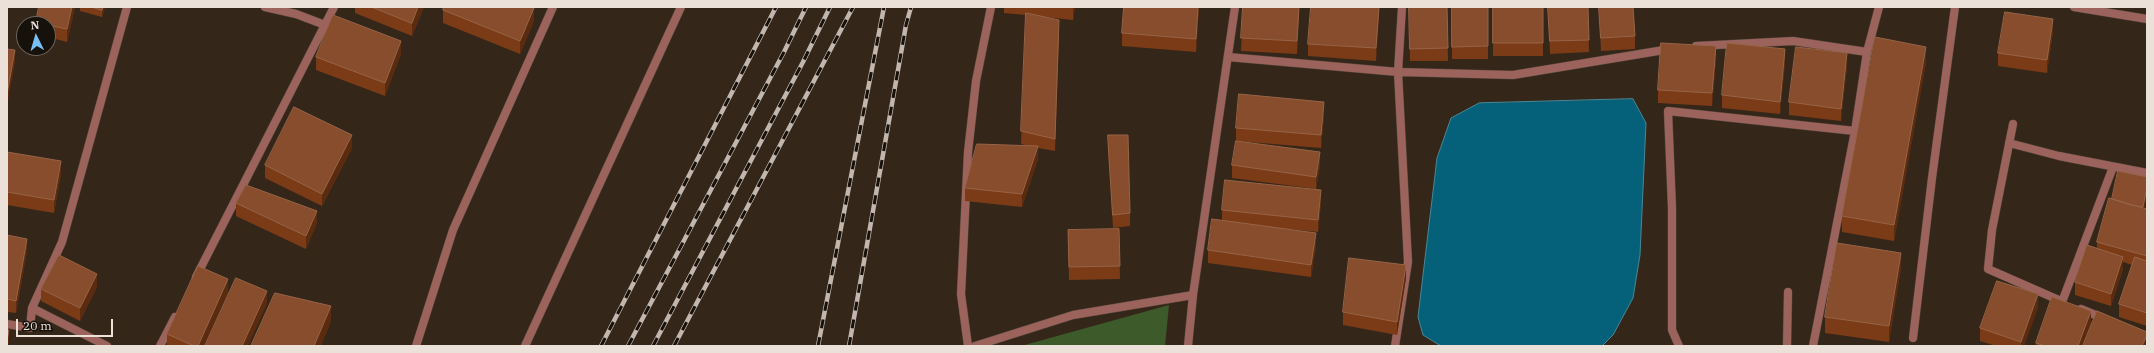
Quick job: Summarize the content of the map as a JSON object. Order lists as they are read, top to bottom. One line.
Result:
{"scale_bar":"20 m","north":"top"}
